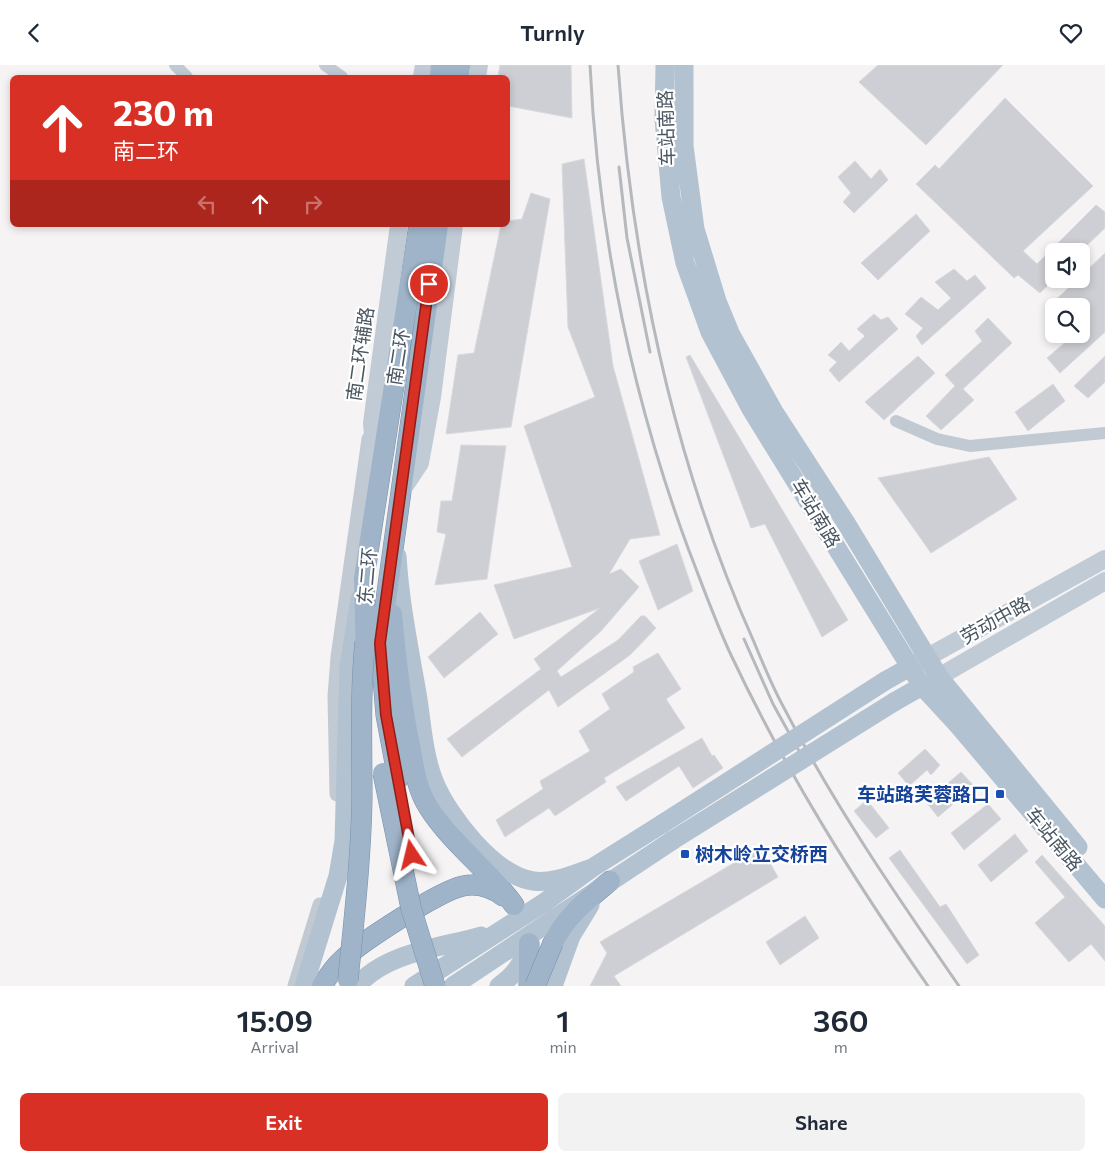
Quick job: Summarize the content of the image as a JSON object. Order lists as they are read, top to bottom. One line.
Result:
{"streets":{"highway":["南二环","东二环"],"main road":["车站南路","南二环辅路","劳动中路"]},"crossings":[["车站南路","劳动中路"],["南二环辅路","南二环"],["南二环辅路","东二环"],["南二环","东二环"]],"places":{"transit":["车站路芙蓉路口","树木岭立交桥西"]},"page":{"header":"Turnly","turn":["230 m","南二环"],"eta":["15:09","Arrival","1","min","360","m"],"buttons":["Exit","Share"]}}
